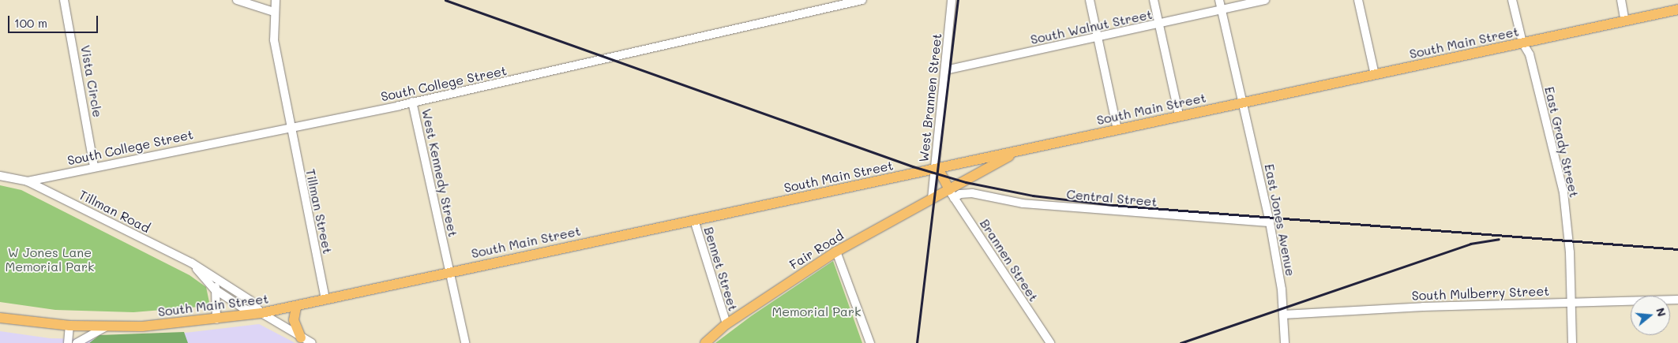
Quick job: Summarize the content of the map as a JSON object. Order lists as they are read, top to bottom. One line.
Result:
{"streets":{"main road":["South Main Street","Fair Road"],"street":["South Walnut Street","Vista Circle","South College Street","West Brannen Street","East Grady Street","West Kennedy Street","Central Street","Tillman Road","Tillman Street","East Jones Avenue","Brannen Street","Bennet Street","South Mulberry Street"]},"crossings":[["South Walnut Street","West Brannen Street"],["South Walnut Street","East Jones Avenue"],["South Main Street","West Brannen Street"],["South Main Street","East Grady Street"],["South Main Street","West Kennedy Street"],["South Main Street","Tillman Road"],["South Main Street","Tillman Street"],["South Main Street","East Jones Avenue"],["South Main Street","Fair Road"],["South Main Street","Bennet Street"],["Vista Circle","South College Street"],["South College Street","West Kennedy Street"],["South College Street","Tillman Road"],["South College Street","Tillman Street"],["West Brannen Street","Fair Road"],["East Grady Street","South Mulberry Street"],["Central Street","East Jones Avenue"],["Central Street","Fair Road"],["Central Street","Brannen Street"],["East Jones Avenue","South Mulberry Street"],["Fair Road","Brannen Street"],["Fair Road","Bennet Street"]],"parks":["W Jones Lane Memorial Park","Memorial Park"],"scale_bar":"100 m","north":"right"}
